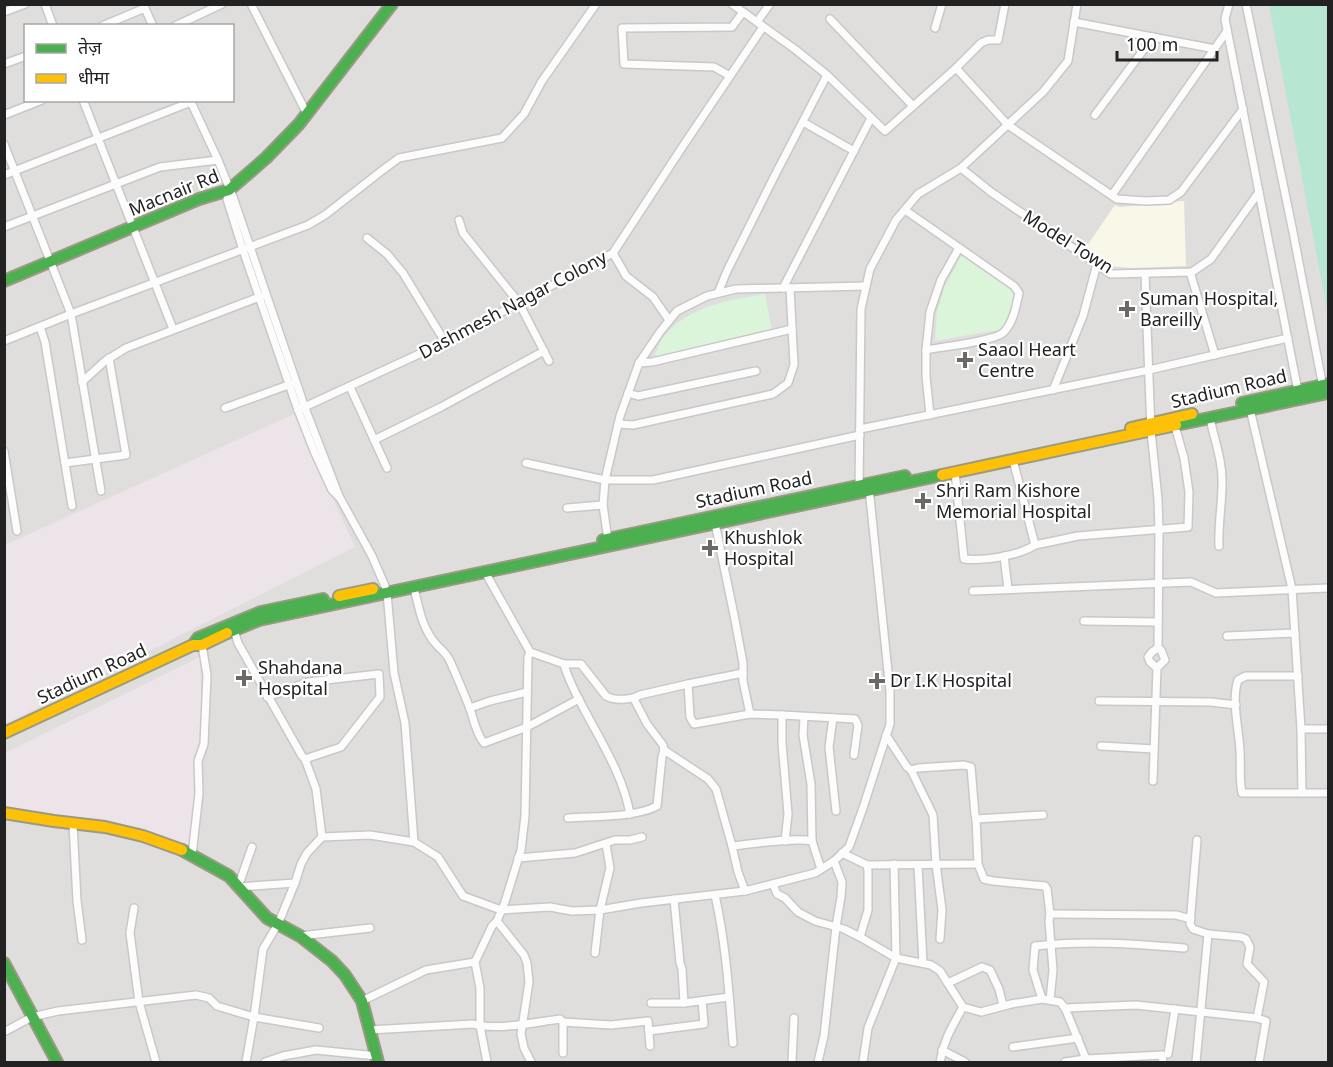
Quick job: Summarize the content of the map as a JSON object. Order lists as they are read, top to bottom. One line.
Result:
{"streets":{"main road":["Macnair Rd","Stadium Road"],"street":["Model Town","Dashmesh Nagar Colony"]},"places":{"health":["Suman Hospital, Bareilly","Saaol Heart Centre","Shri Ram Kishore Memorial Hospital","Khushlok Hospital","Shahdana Hospital","Dr I.K Hospital"]},"legend":["तेज़","धीमा"],"scale_bar":"100 m"}
